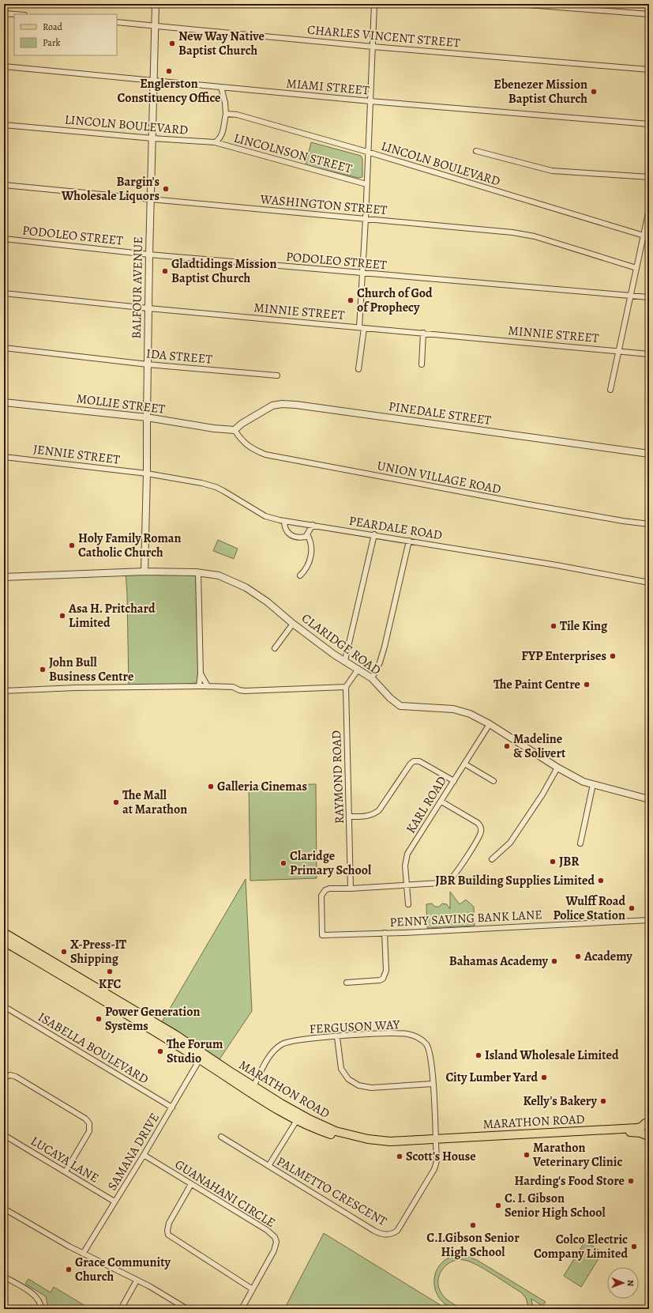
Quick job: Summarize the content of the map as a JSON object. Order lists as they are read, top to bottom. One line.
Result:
{"streets":{"main road":["MARATHON ROAD"],"street":["CHARLES VINCENT STREET","MIAMI STREET","LINCOLN BOULEVARD","LINCOLNSON STREET","WASHINGTON STREET","PODOLEO STREET","BALFOUR AVENUE","MINNIE STREET","IDA STREET","MOLLIE STREET","PINEDALE STREET","JENNIE STREET","UNION VILLAGE ROAD","PEARDALE ROAD","CLARIDGE ROAD","RAYMOND ROAD","KARL ROAD","PENNY SAVING BANK LANE","FERGUSON WAY","ISABELLA BOULEVARD","SAMANA DRIVE","LUCAYA LANE","PALMETTO CRESCENT","GUANAHANI CIRCLE"]},"crossings":[["CHARLES VINCENT STREET","BALFOUR AVENUE"],["MIAMI STREET","BALFOUR AVENUE"],["LINCOLN BOULEVARD","LINCOLNSON STREET"],["LINCOLN BOULEVARD","BALFOUR AVENUE"],["WASHINGTON STREET","BALFOUR AVENUE"],["PODOLEO STREET","BALFOUR AVENUE"],["BALFOUR AVENUE","MINNIE STREET"],["BALFOUR AVENUE","IDA STREET"],["BALFOUR AVENUE","MOLLIE STREET"],["BALFOUR AVENUE","JENNIE STREET"],["BALFOUR AVENUE","PEARDALE ROAD"],["BALFOUR AVENUE","CLARIDGE ROAD"],["MOLLIE STREET","PINEDALE STREET"],["MOLLIE STREET","UNION VILLAGE ROAD"],["PINEDALE STREET","UNION VILLAGE ROAD"],["JENNIE STREET","PEARDALE ROAD"],["CLARIDGE ROAD","KARL ROAD"],["RAYMOND ROAD","PENNY SAVING BANK LANE"],["FERGUSON WAY","MARATHON ROAD"],["FERGUSON WAY","PALMETTO CRESCENT"],["ISABELLA BOULEVARD","SAMANA DRIVE"],["MARATHON ROAD","SAMANA DRIVE"],["MARATHON ROAD","PALMETTO CRESCENT"],["SAMANA DRIVE","LUCAYA LANE"],["SAMANA DRIVE","GUANAHANI CIRCLE"]],"places":["New Way Native Baptist Church","Englerston Constituency Office","Ebenezer Mission Baptist Church","Bargin's Wholesale Liquors","Gladtidings Mission Baptist Church","Church of God of Prophecy","Holy Family Roman Catholic Church","Asa H. Pritchard Limited","Tile King","FYP Enterprises","John Bull Business Centre","The Paint Centre","Madeline & Solivert","Galleria Cinemas","The Mall at Marathon","JBR","Claridge Primary School","JBR Building Supplies Limited","Wulff Road Police Station","X-Press-IT Shipping","Academy","Bahamas Academy","KFC","Power Generation Systems","The Forum Studio","Island Wholesale Limited","City Lumber Yard","Kelly's Bakery","Marathon Veterinary Clinic","Scott's House","Harding's Food Store","C. I. Gibson Senior High School","C.I.Gibson Senior High School","Colco Electric Company Limited","Grace Community Church"],"legend":["Road","Park"],"north":"right"}
